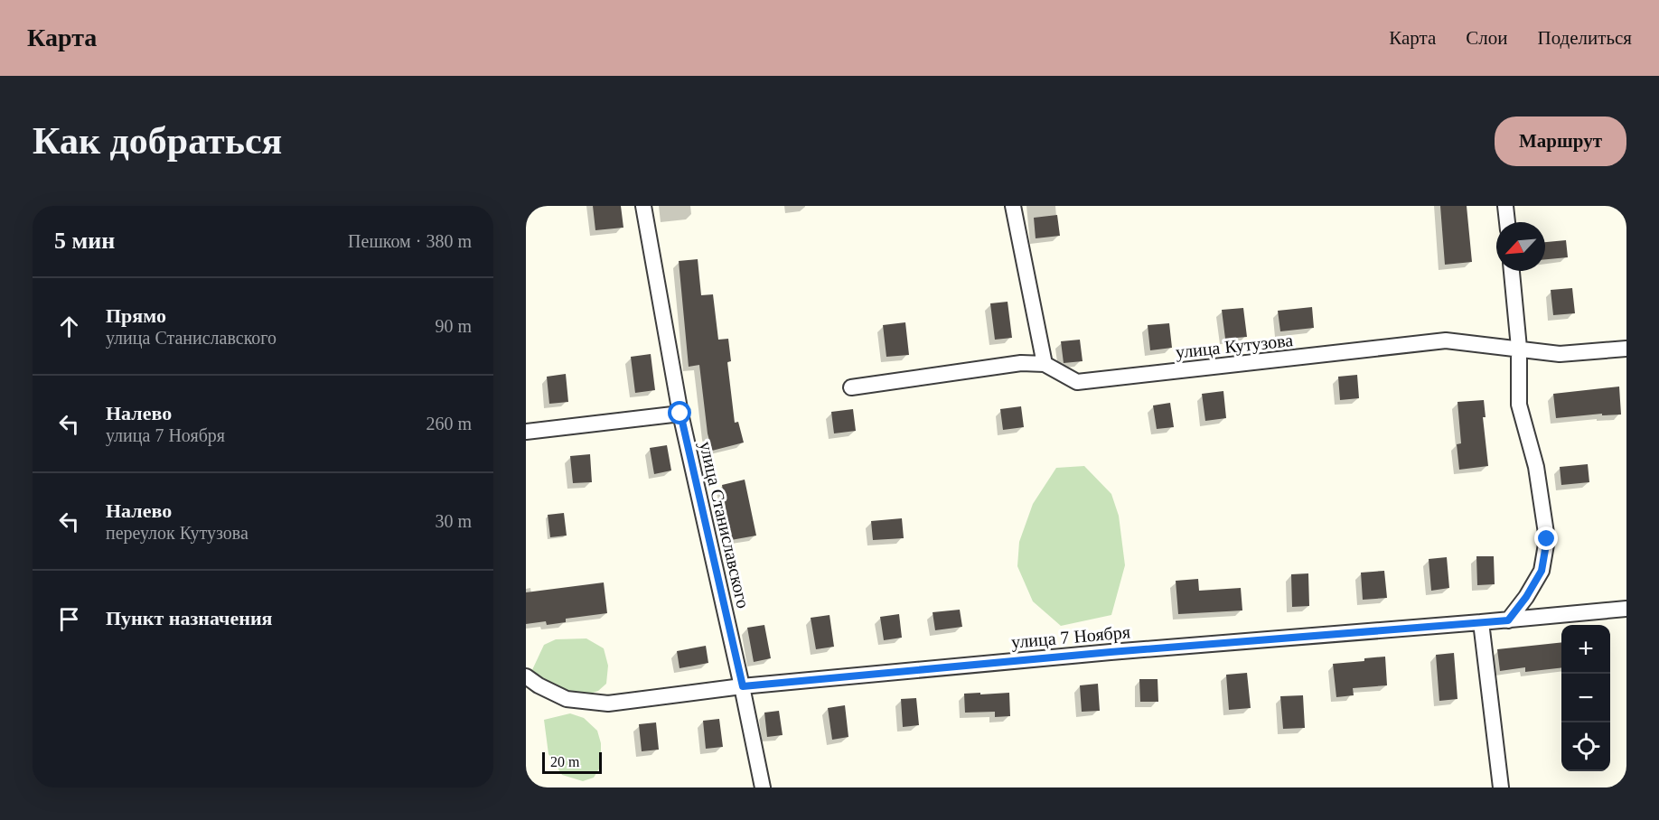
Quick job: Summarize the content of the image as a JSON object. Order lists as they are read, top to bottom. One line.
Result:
{"streets":{"street":["улица Кутузова","улица Станиславского","улица 7 Ноября"]},"crossings":[["улица Станиславского","улица 7 Ноября"]],"scale_bar":"20 m","north":"bottom left","page":{"header":"Карта","nav":["Карта","Слои","Поделиться"],"buttons":"Маршрут","title":"Как добраться","heading":["5 мин","Пешком · 380 m"],"list":[["Прямо","улица Станиславского","90 m"],["Налево","улица 7 Ноября","260 m"],["Налево","переулок Кутузова","30 m"],"Пункт назначения"],"map_buttons":["+","−"],"scale":"20 m"}}
